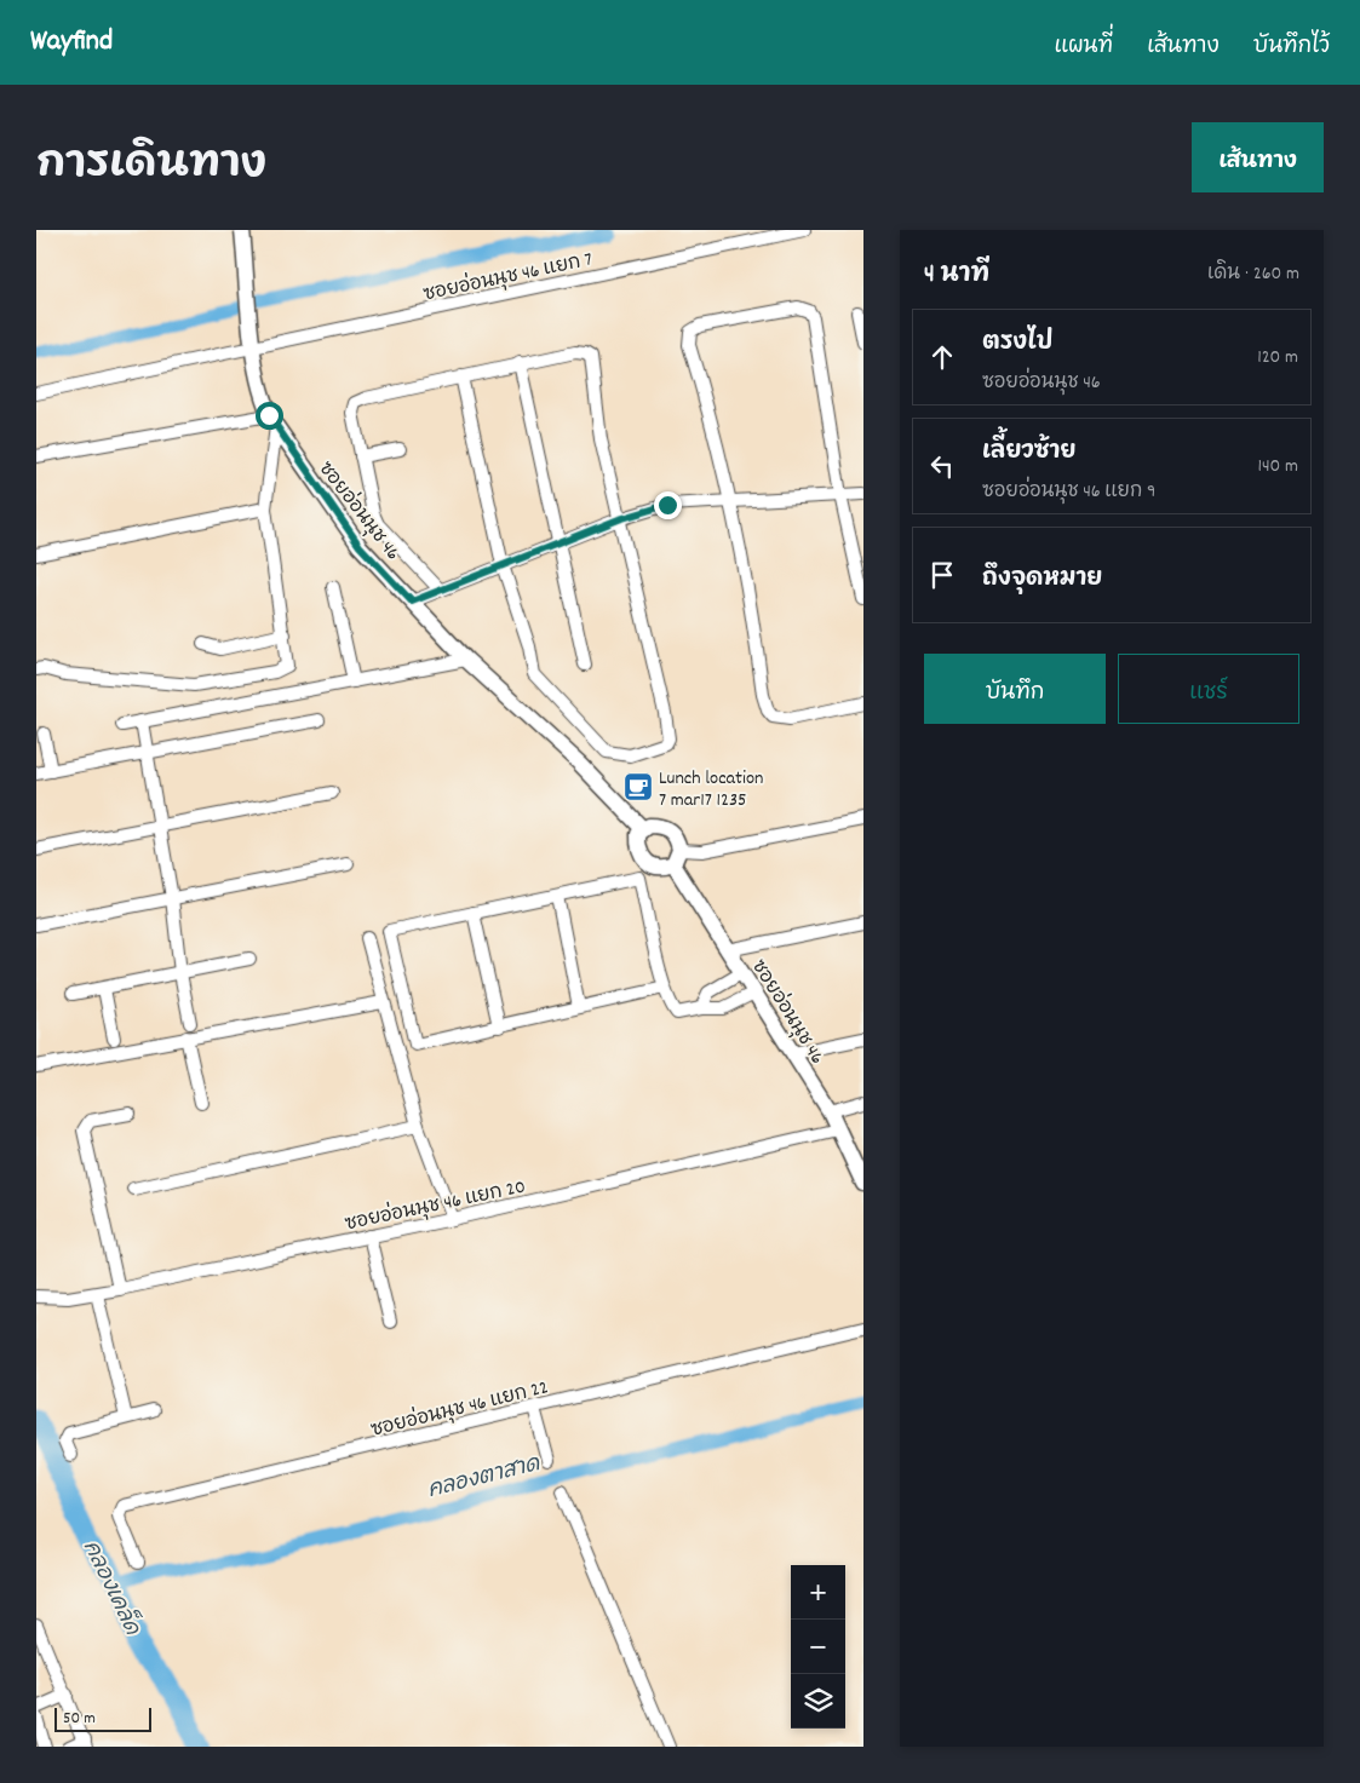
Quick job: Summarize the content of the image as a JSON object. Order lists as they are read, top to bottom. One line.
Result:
{"streets":{"street":["ซอยอ่อนนุช 46 แยก 7","ซอยอ่อนนุช 46","ซอยอ่อนนุช 46 แยก 20","ซอยอ่อนนุช 46 แยก 22"]},"crossings":[["ซอยอ่อนนุช 46 แยก 7","ซอยอ่อนนุช 46"],["ซอยอ่อนนุช 46","ซอยอ่อนนุช 46 แยก 20"]],"water":["คลองตาสาด","คลองเคล็ด"],"places":{"cafe":["Lunch location 7 mar17 1235"]},"scale_bar":"50 m","page":{"header":"Wayfind","nav":["แผนที่","เส้นทาง","บันทึกไว้"],"title":"การเดินทาง","buttons":["เส้นทาง",["บันทึก","แชร์"]],"heading":["4 นาที","เดิน · 260 m"],"list":[["ตรงไป","ซอยอ่อนนุช 46","120 m"],["เลี้ยวซ้าย","ซอยอ่อนนุช 46 แยก 9","140 m"],"ถึงจุดหมาย"],"map_buttons":["+","−"],"scale":"50 m"}}
